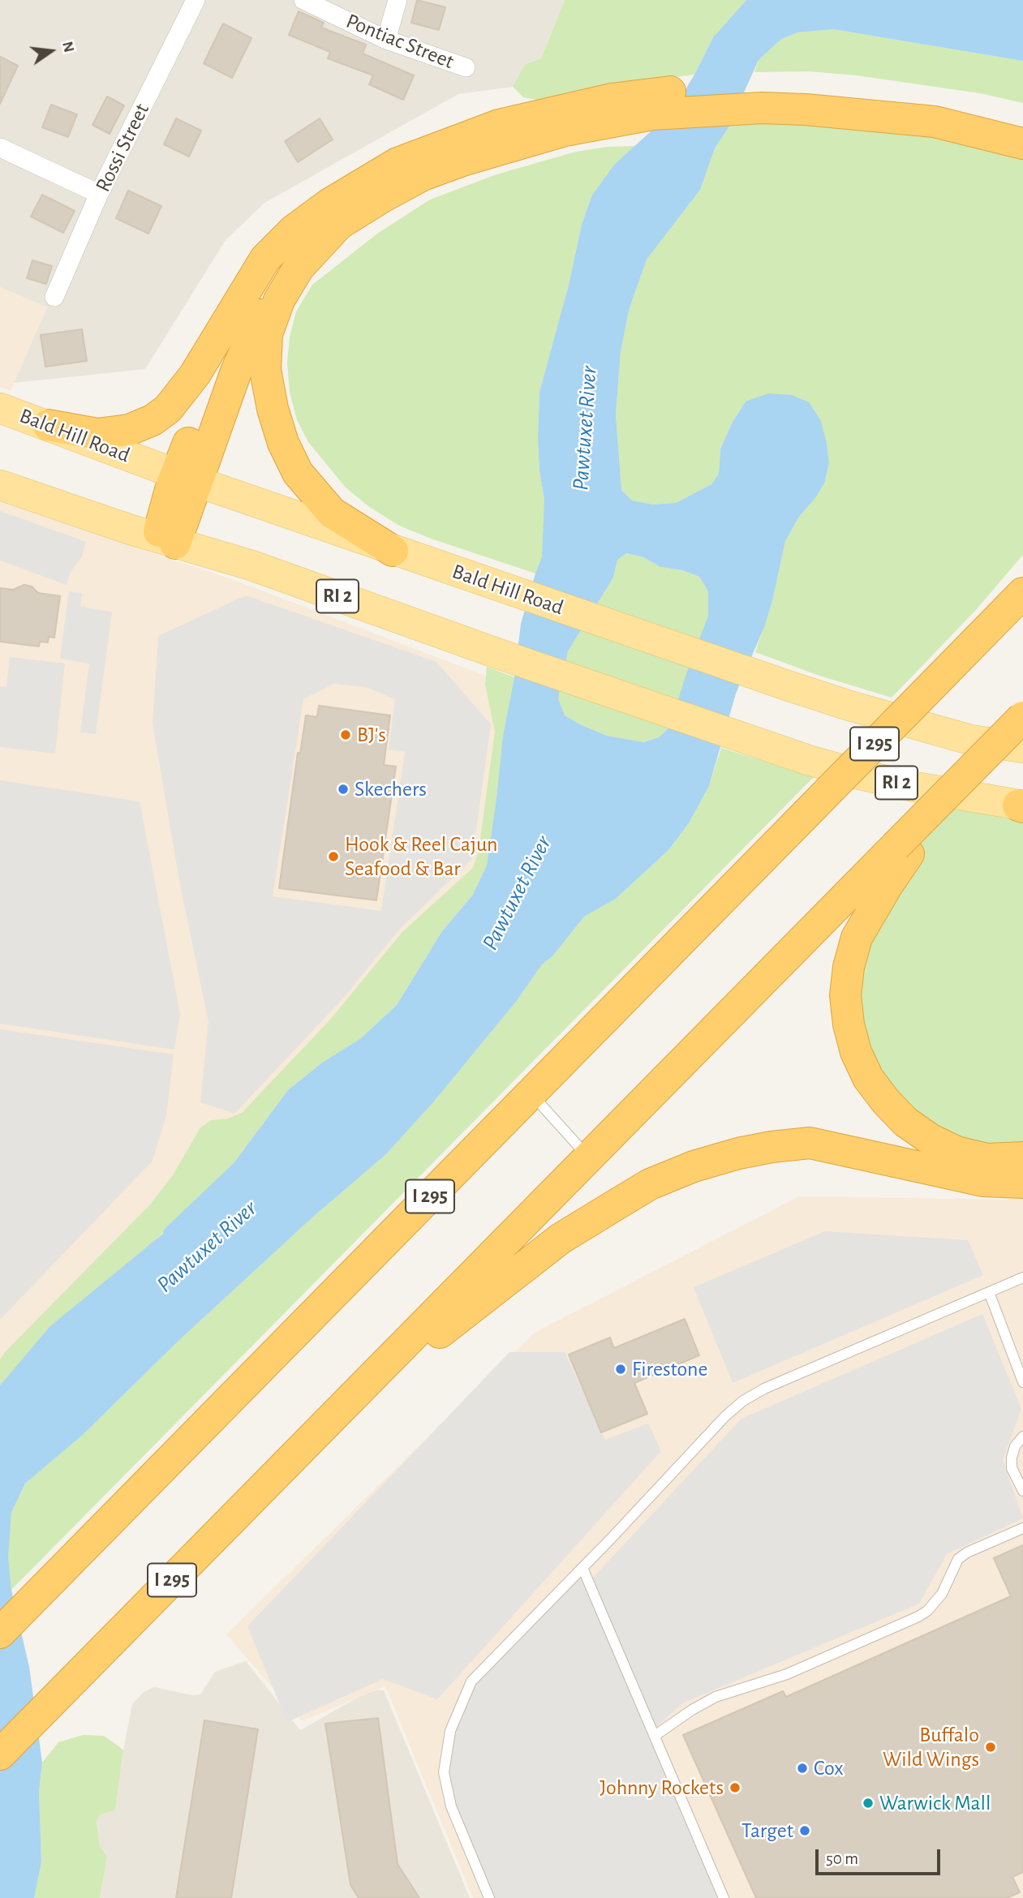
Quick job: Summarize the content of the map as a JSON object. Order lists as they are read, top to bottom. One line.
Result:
{"streets":{"highway":["I 295"],"main road":["Bald Hill Road","RI 2"],"street":["Pontiac Street","Rossi Street"]},"water":["Pawtuxet River"],"places":["BJ's","Skechers","Hook & Reel Cajun Seafood & Bar","Firestone","Buffalo Wild Wings","Cox","Johnny Rockets","Warwick Mall","Target"],"scale_bar":"50 m","north":"right"}
